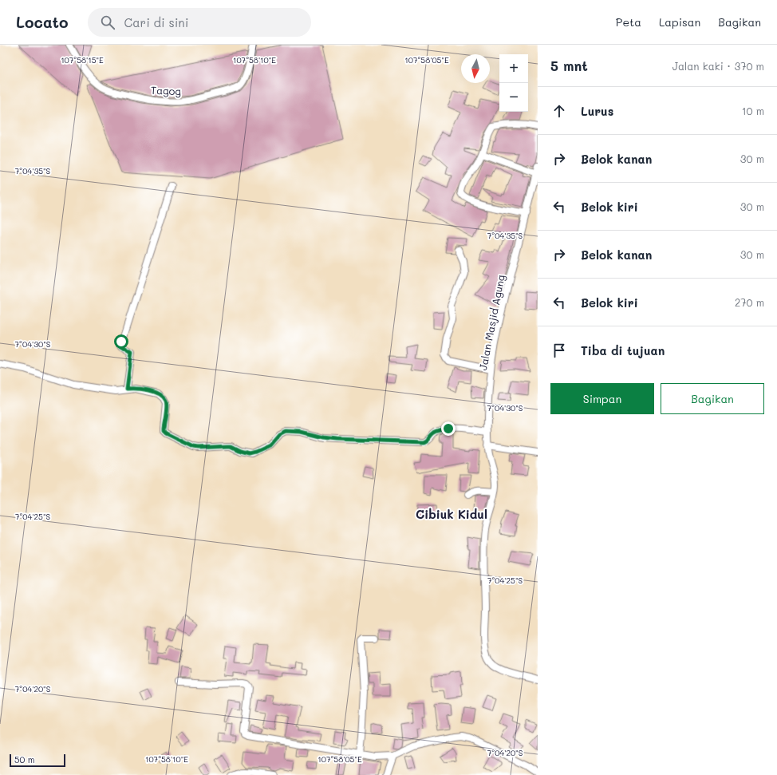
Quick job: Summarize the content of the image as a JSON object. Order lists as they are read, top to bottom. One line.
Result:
{"streets":{"street":["Tagog","Jalan Masjid Agung"]},"districts":["Cibiuk Kidul"],"scale_bar":"50 m","north":"bottom","page":{"header":"Locato","search":"Cari di sini","nav":["Peta","Lapisan","Bagikan"],"heading":["5 mnt","Jalan kaki · 370 m"],"map_buttons":["+","−"],"list":[["Lurus","10 m"],["Belok kanan","30 m"],["Belok kiri","30 m"],["Belok kanan","30 m"],["Belok kiri","270 m"],"Tiba di tujuan"],"buttons":["Simpan","Bagikan"],"scale":"50 m"},"coordinates":["107°58'15\"E","107°58'10\"E","107°58'05\"E","7°04'35\"S","7°04'30\"S","7°04'25\"S","7°04'20\"S"]}
